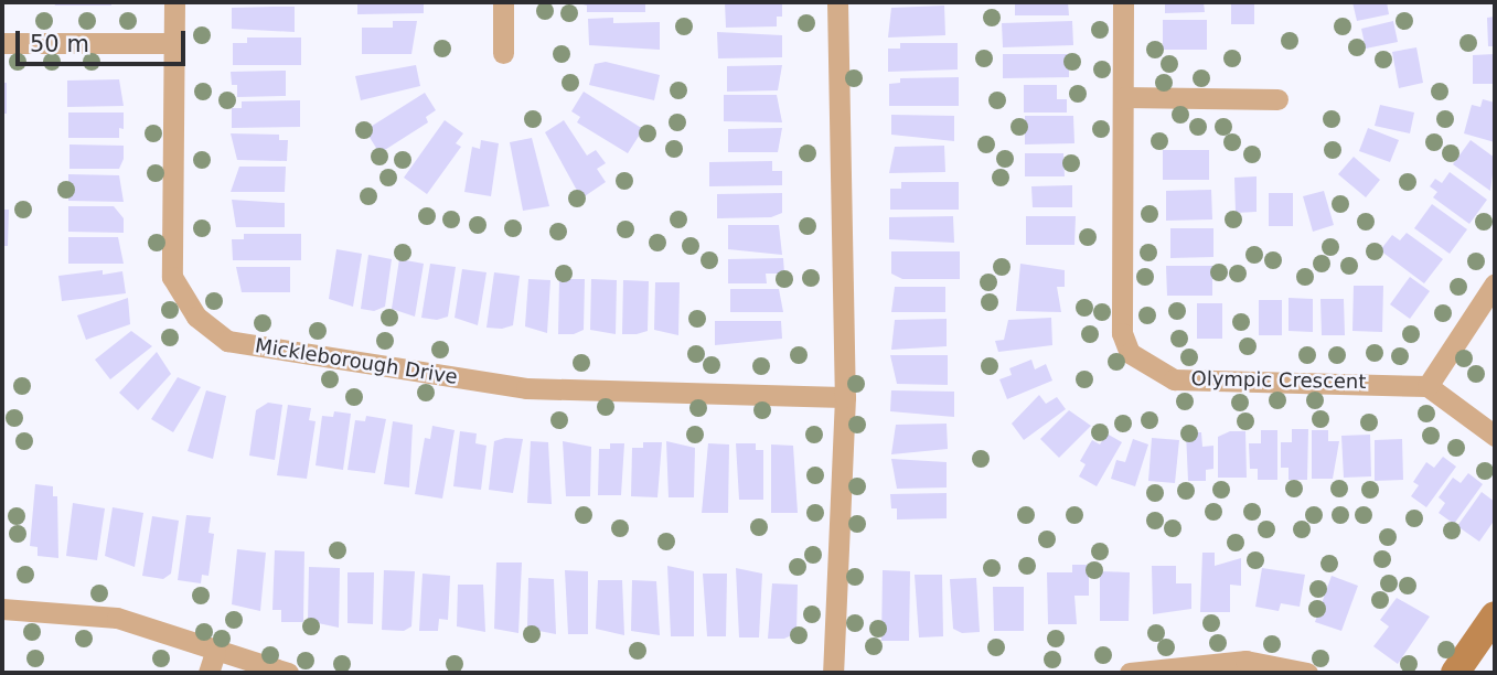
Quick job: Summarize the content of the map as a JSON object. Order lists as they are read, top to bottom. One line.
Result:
{"streets":{"street":["Mickleborough Drive","Olympic Crescent"]},"scale_bar":"50 m"}
